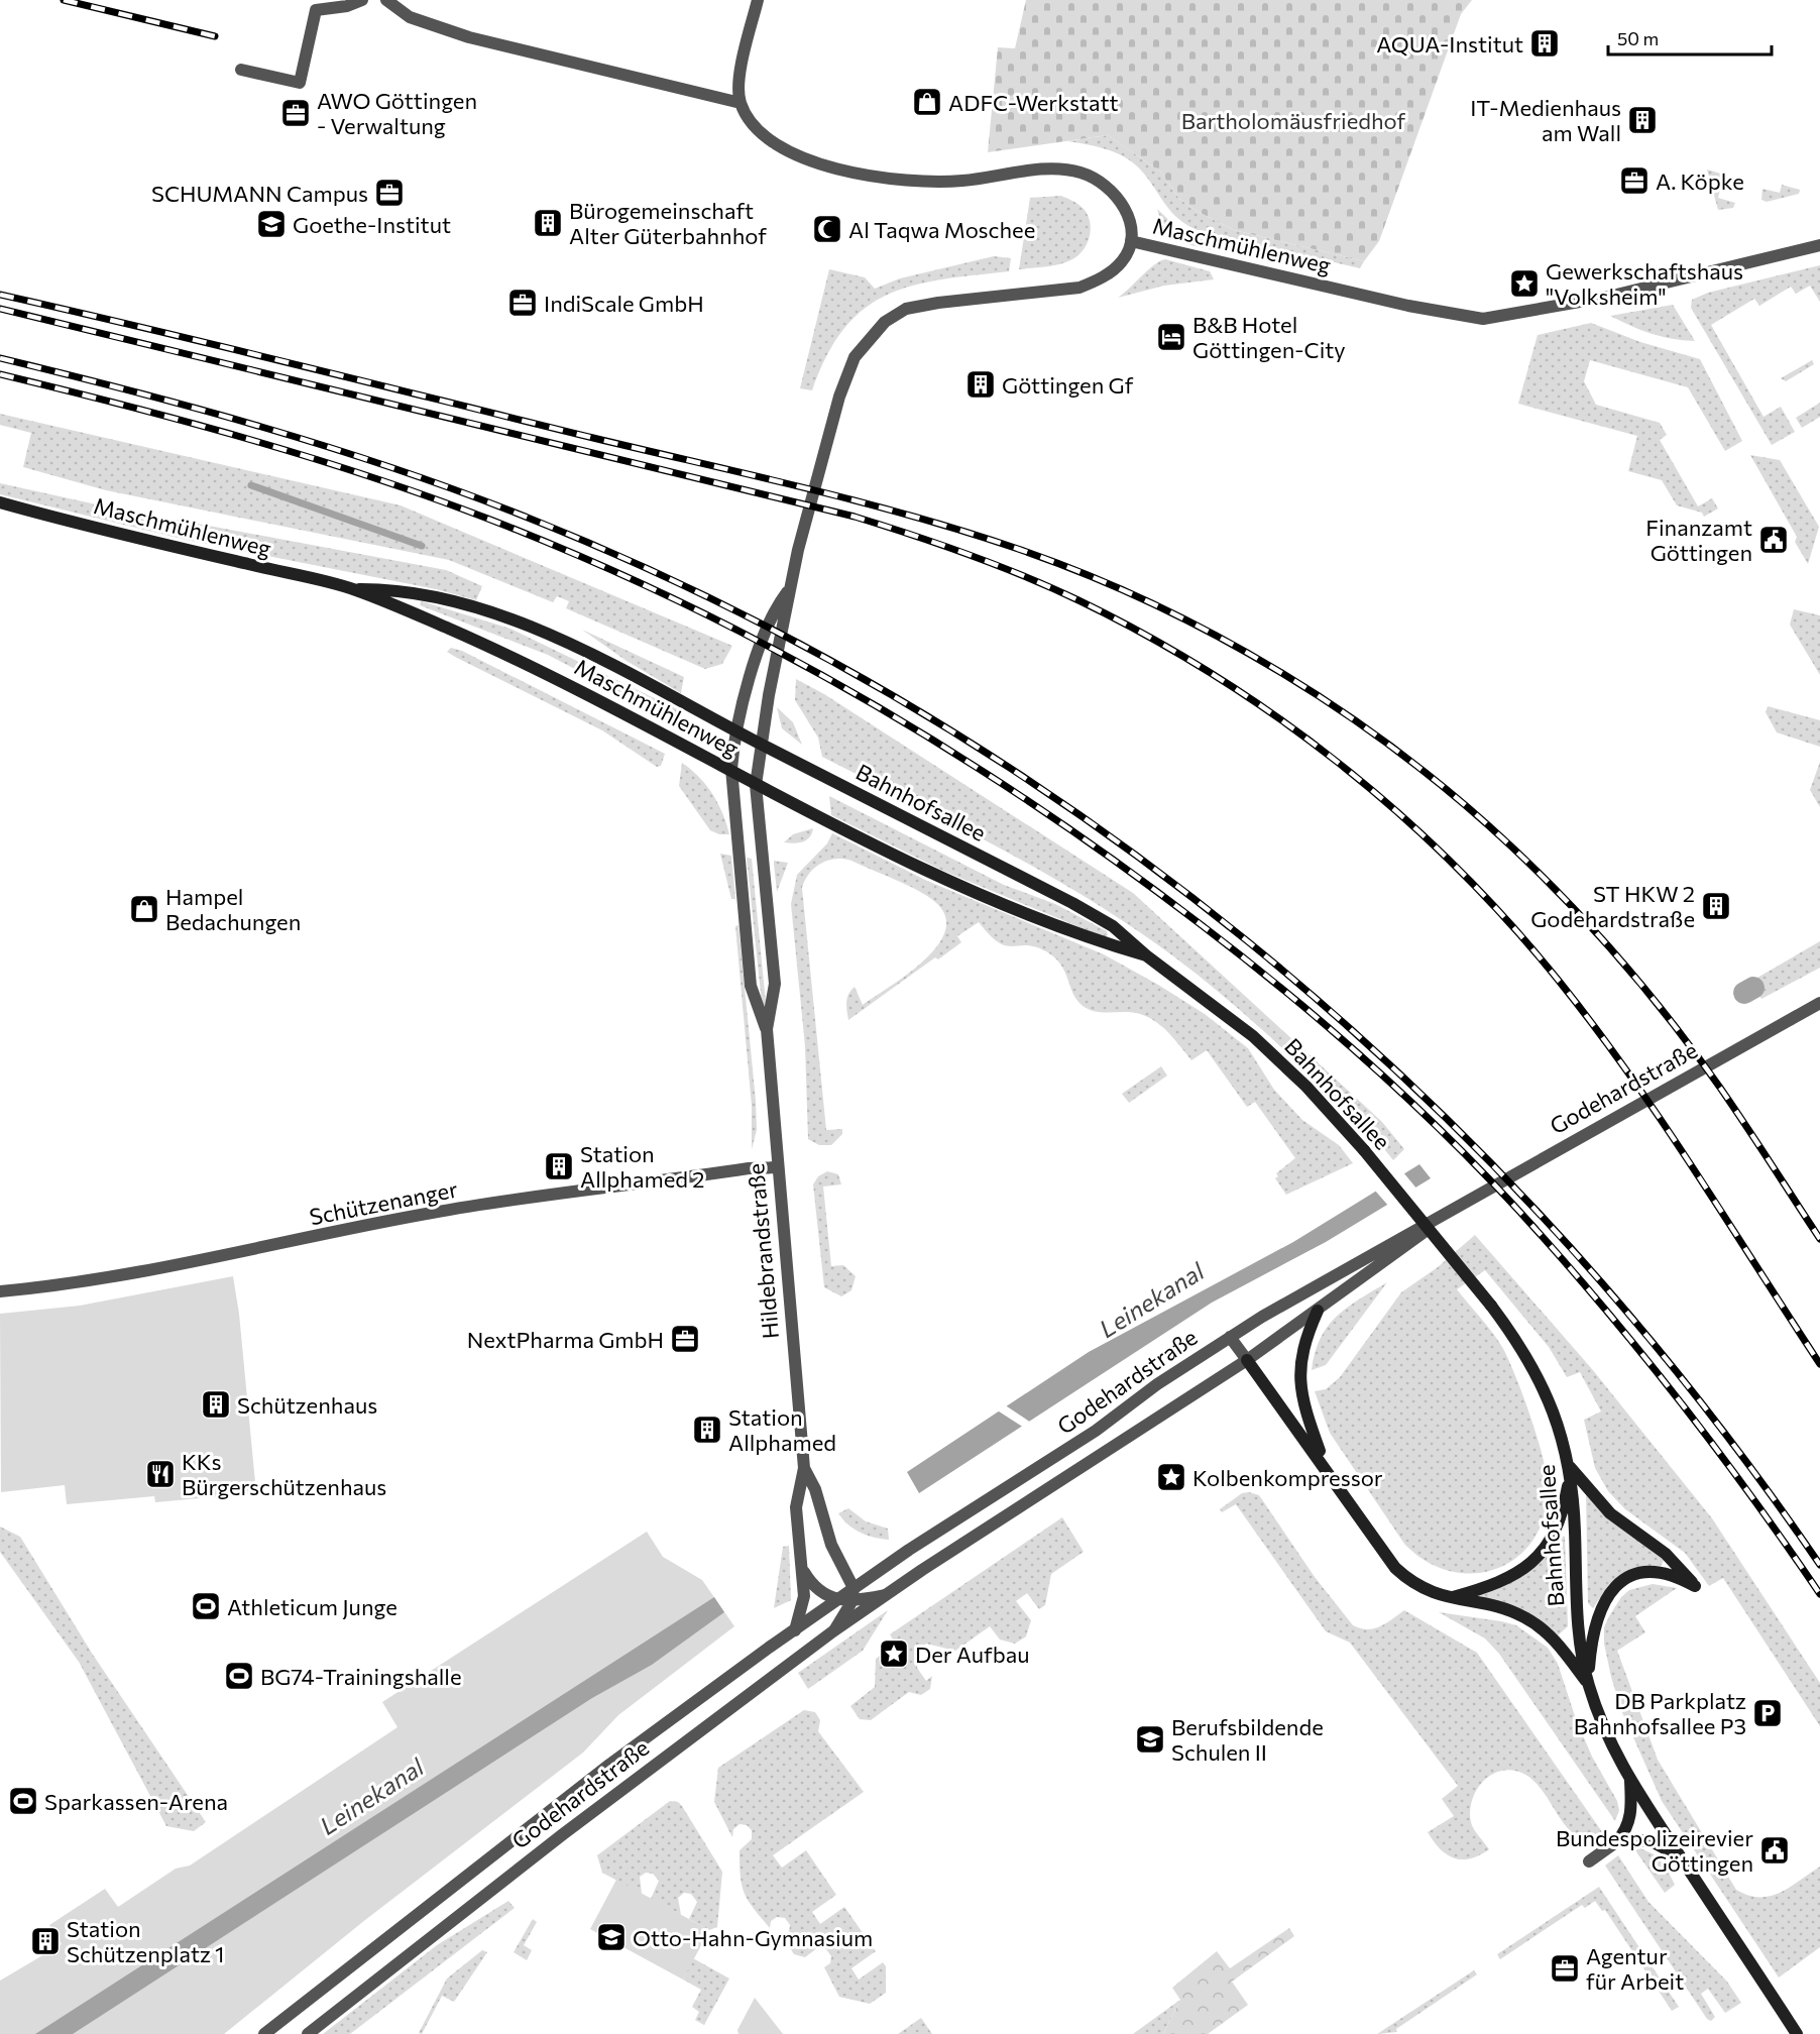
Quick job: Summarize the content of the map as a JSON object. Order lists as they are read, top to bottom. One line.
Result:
{"streets":{"main road":["Maschmühlenweg","Bahnhofsallee"],"street":["Godehardstraße","Schützenanger","Hildebrandstraße"]},"crossings":[["Maschmühlenweg","Bahnhofsallee"],["Maschmühlenweg","Hildebrandstraße"],["Bahnhofsallee","Hildebrandstraße"],["Godehardstraße","Hildebrandstraße"],["Schützenanger","Hildebrandstraße"]],"water":["Leinekanal"],"parks":["Bartholomäusfriedhof"],"places":{"building":["AQUA-Institut","IT-Medienhaus am Wall","Bürogemeinschaft Alter Güterbahnhof","Göttingen Gf","ST HKW 2 Godehardstraße","Station Allphamed 2","Schützenhaus","Station Allphamed","Station Schützenplatz 1"],"shop":["ADFC-Werkstatt","Hampel Bedachungen"],"office":["AWO Göttingen - Verwaltung","A. Köpke","SCHUMANN Campus","IndiScale GmbH","NextPharma GmbH","Agentur für Arbeit"],"school or university":["Goethe-Institut","Berufsbildende Schulen II","Otto-Hahn-Gymnasium"],"mosque":["Al Taqwa Moschee"],"place":["Gewerkschaftshaus \"Volksheim\"","Kolbenkompressor","Der Aufbau"],"hotel":["B&B Hotel Göttingen-City"],"public building":["Finanzamt Göttingen","Bundespolizeirevier Göttingen"],"restaurant":["KKs Bürgerschützenhaus"],"sports":["Athleticum Junge","BG74-Trainingshalle","Sparkassen-Arena"],"parking":["DB Parkplatz Bahnhofsallee P3"]},"scale_bar":"50 m"}
